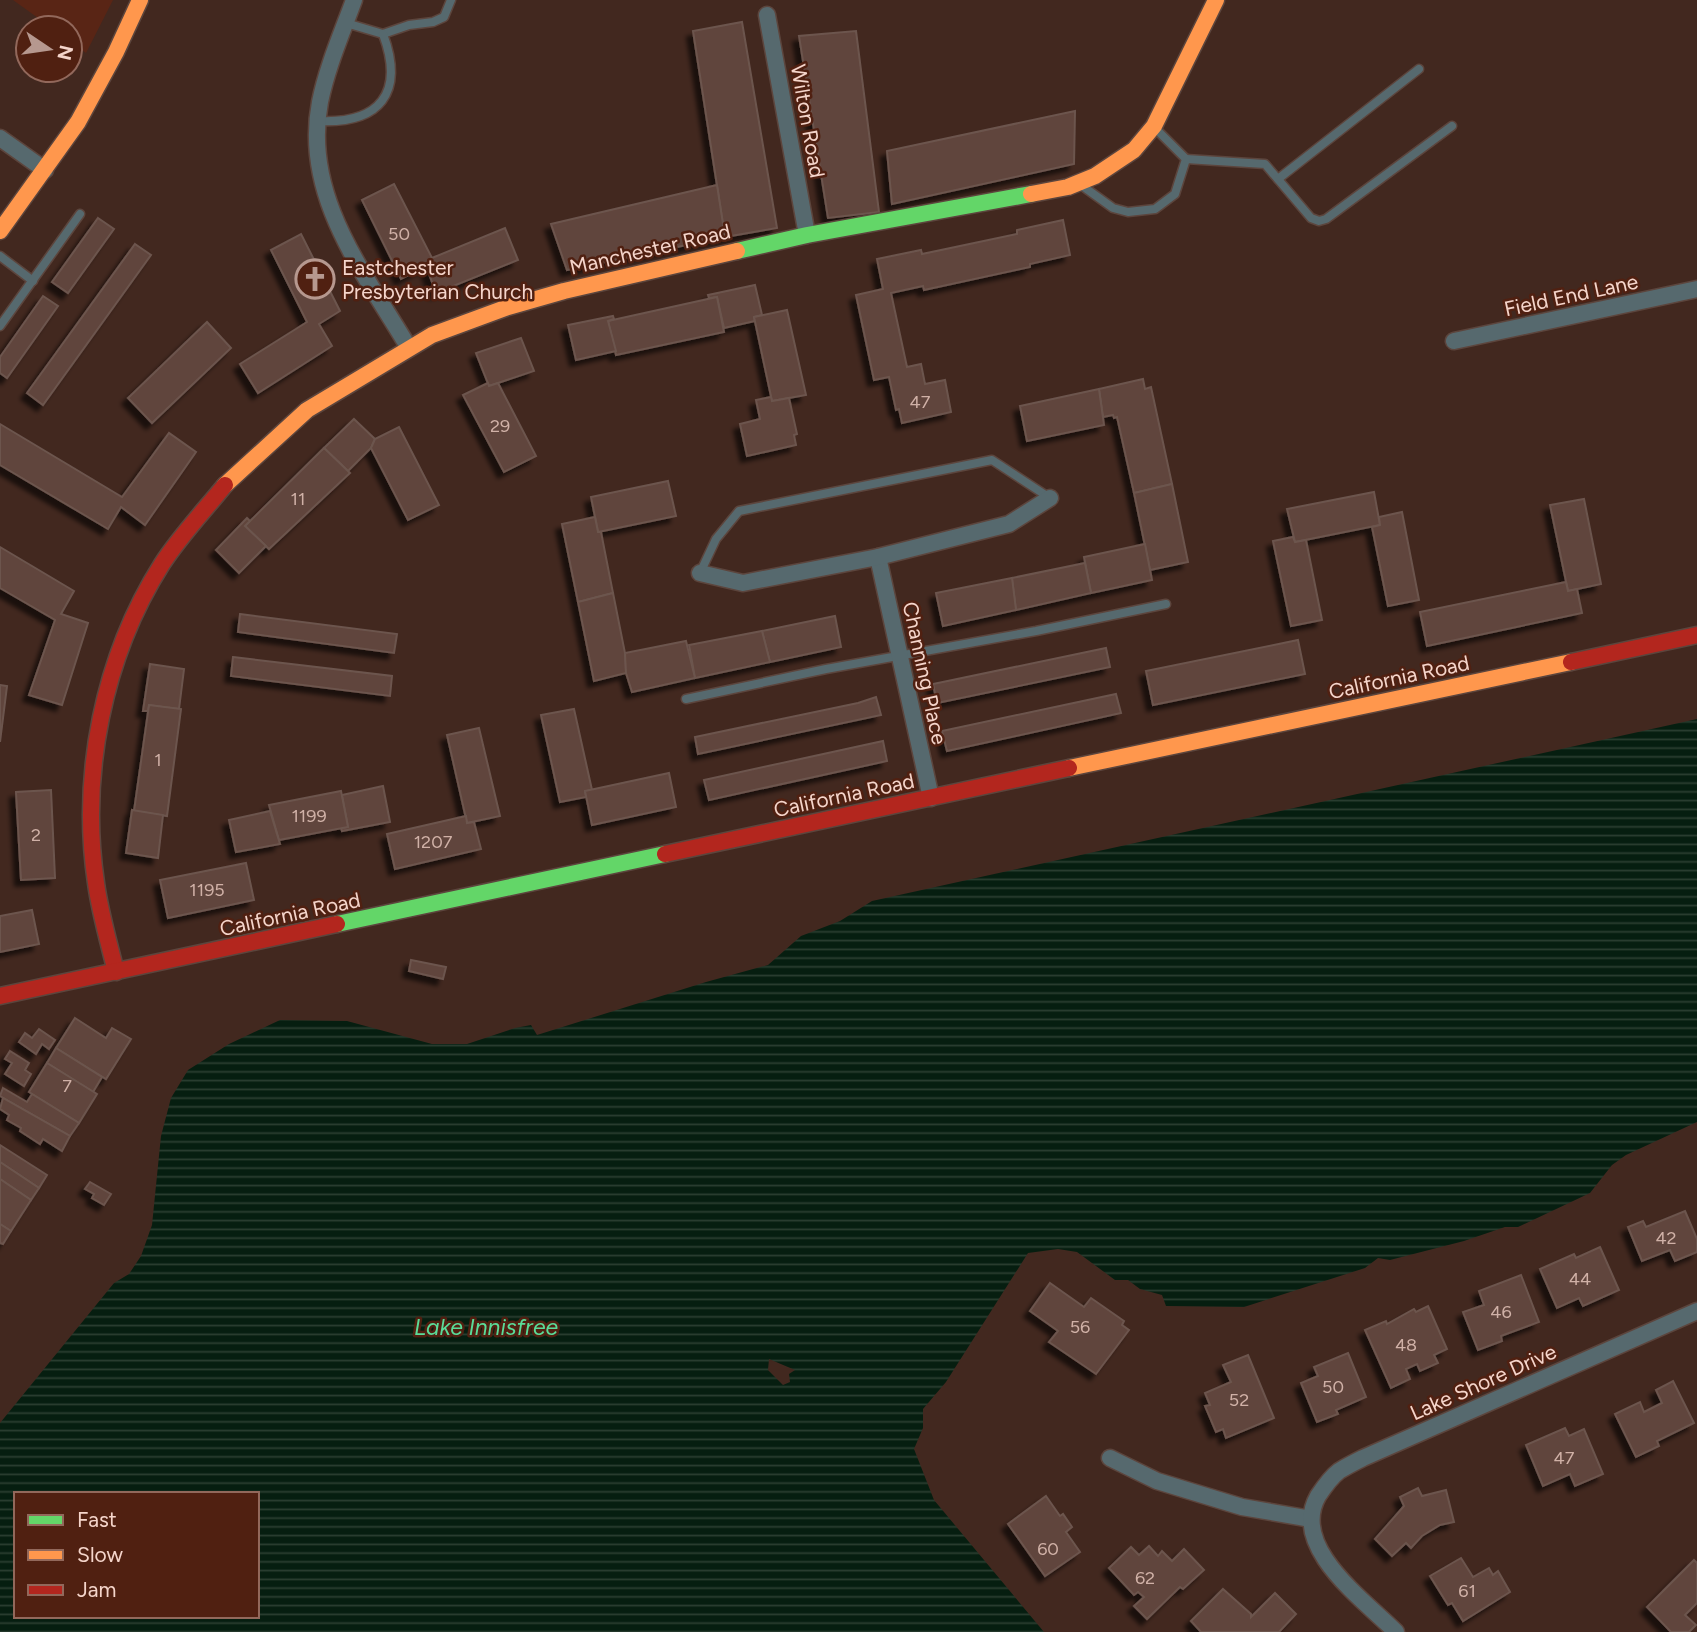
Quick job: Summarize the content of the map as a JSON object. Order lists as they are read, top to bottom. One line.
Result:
{"streets":{"main road":["Manchester Road","California Road"],"street":["Wilton Road","Field End Lane","Channing Place","Lake Shore Drive"]},"crossings":[["Wilton Road","Manchester Road"],["Manchester Road","California Road"],["Channing Place","California Road"]],"water":["Lake Innisfree"],"places":{"church":["Eastchester Presbyterian Church"]},"house_numbers":["50","47","29","11","1","1199","2","1207","1195","7","42","44","46","56","48","50","52","47","60","62","61"],"legend":["Fast","Slow","Jam"],"north":"right"}
